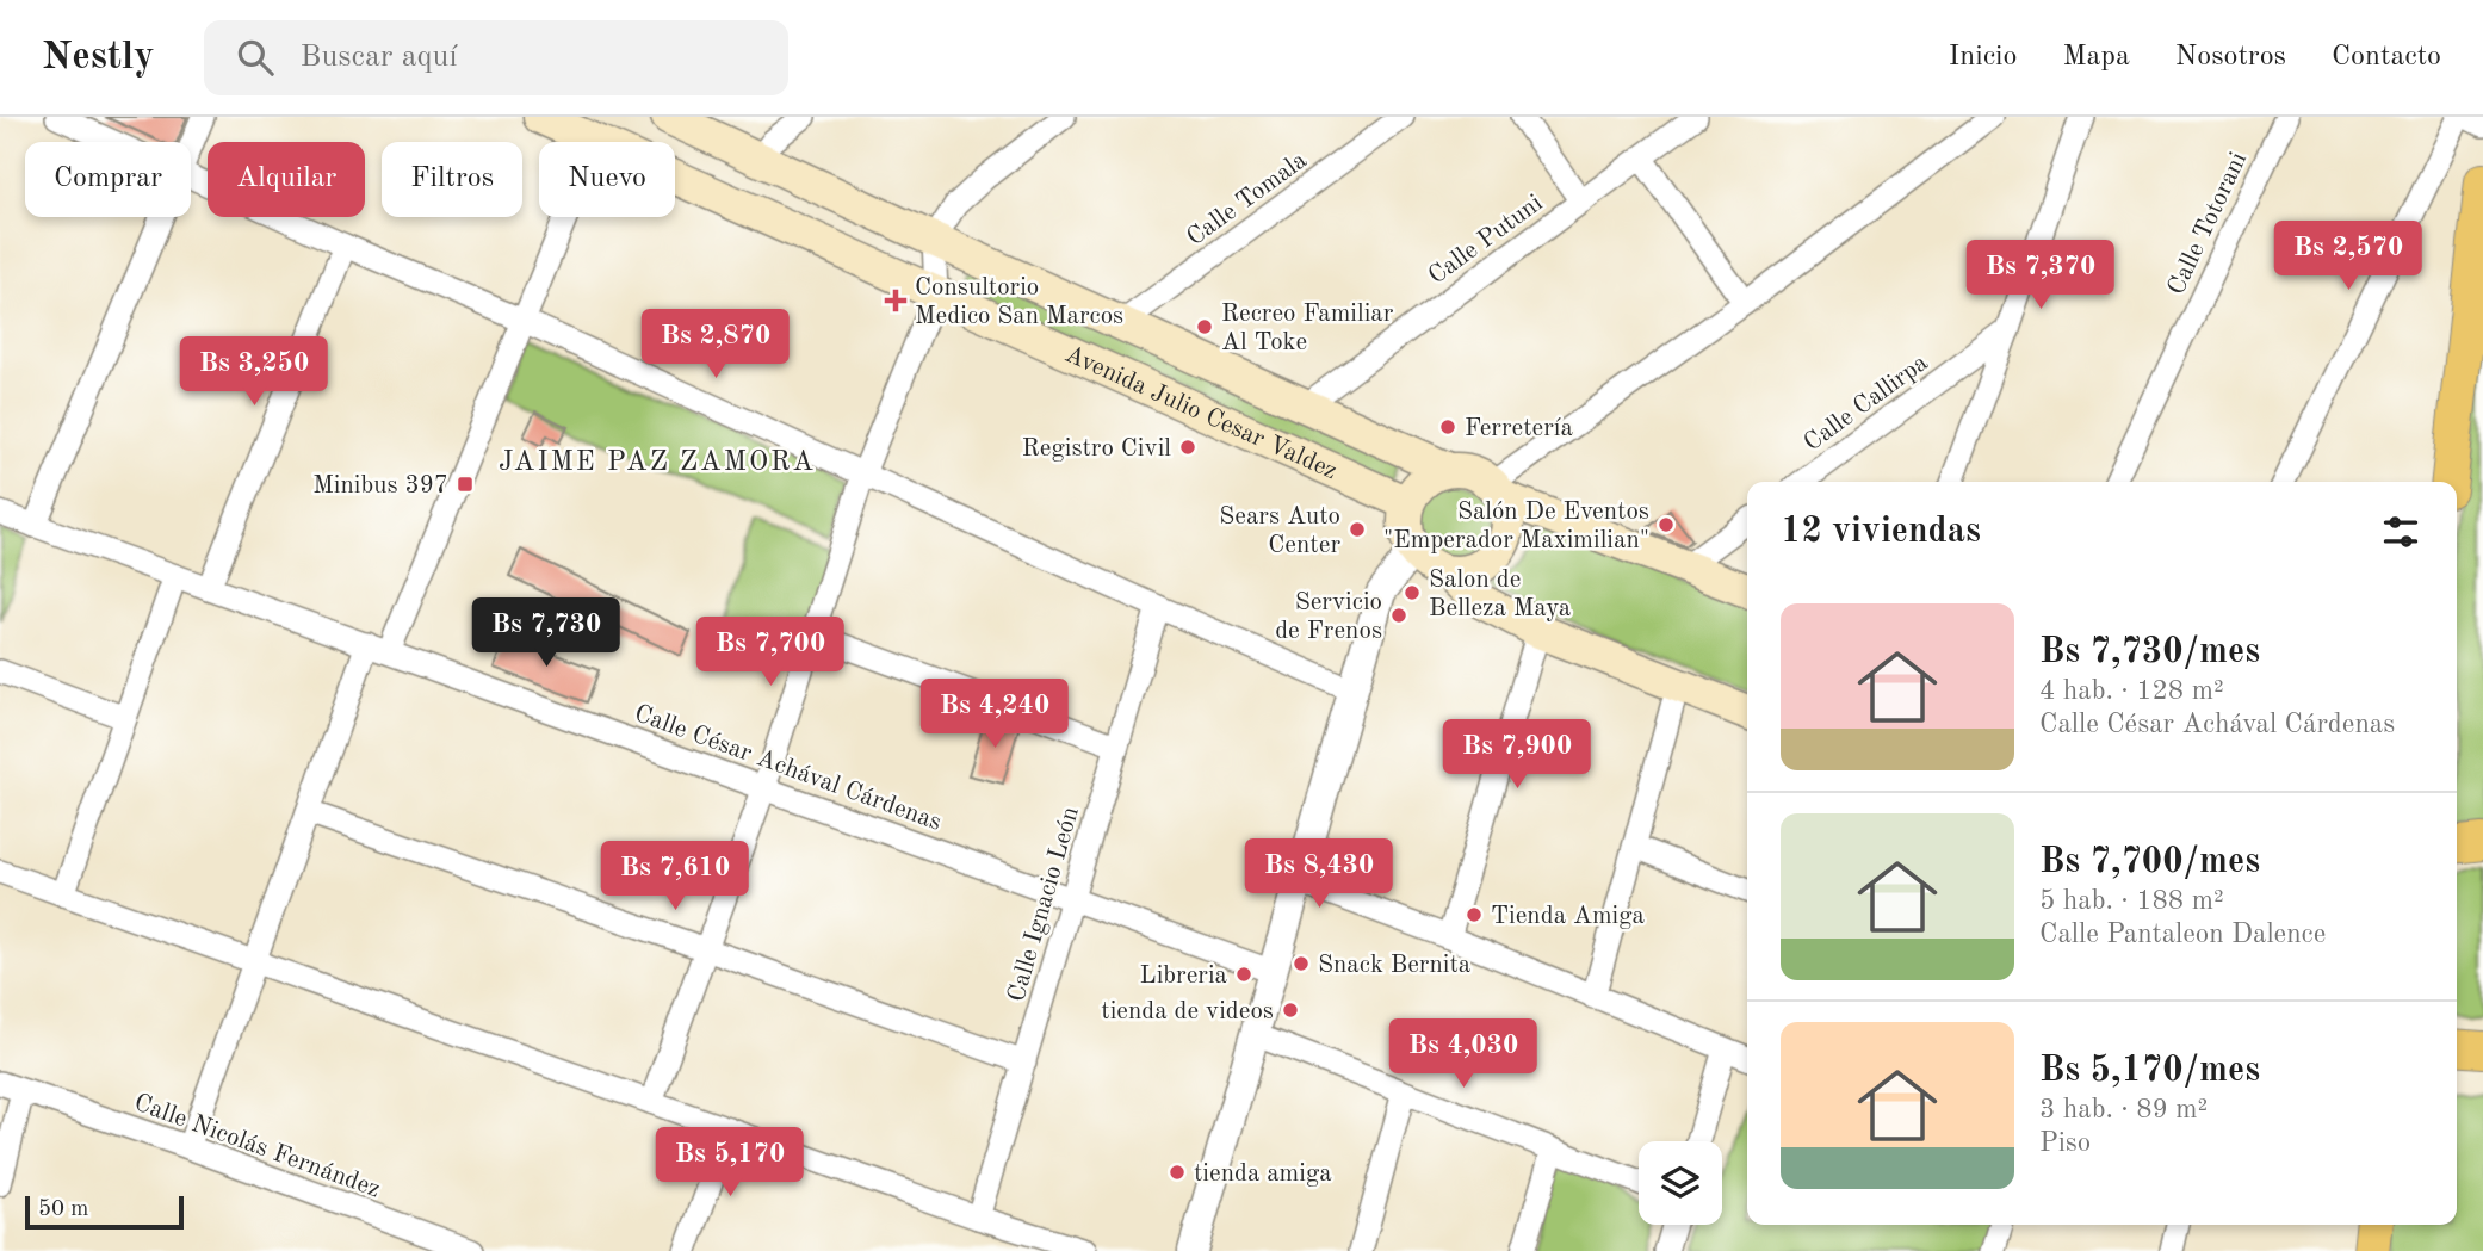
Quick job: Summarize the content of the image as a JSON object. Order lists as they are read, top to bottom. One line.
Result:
{"streets":{"main road":["Avenida Julio Cesar Valdez"],"street":["Calle Tomala","Calle Totorani","Calle Putuni","Calle Callirpa","Calle César Achával Cárdenas","Calle Ignacio León","Calle Nicolás Fernández"]},"crossings":[["Calle Tomala","Avenida Julio Cesar Valdez"],["Calle Putuni","Avenida Julio Cesar Valdez"],["Calle César Achával Cárdenas","Calle Ignacio León"]],"districts":["JAIME PAZ ZAMORA"],"places":{"health":["Consultorio Medico San Marcos"],"other":["Recreo Familiar Al Toke","Ferretería","Registro Civil","Salón De Eventos \"Emperador Maximilian\"","Sears Auto Center","Salon de Belleza Maya","Servicio de Frenos","Tienda Amiga","Snack Bernita","Libreria","tienda de videos","tienda amiga"],"transit":["Minibus 397"]},"scale_bar":"50 m","page":{"header":"Nestly","search":"Buscar aquí","nav":["Inicio","Mapa","Nosotros","Contacto"],"chip":["Comprar","Alquilar","Filtros","Nuevo"],"price":["Bs 2,570","Bs 7,370","Bs 2,870","Bs 3,250","Bs 7,730","Bs 7,700","Bs 4,240","Bs 7,900","Bs 8,430","Bs 7,610","Bs 4,030","Bs 5,170"],"heading":"12 viviendas","list":[{"name":"Bs 7,730/mes","note":"4 hab. · 128 m² · Calle César Achával Cárdenas"},{"name":"Bs 7,700/mes","note":"5 hab. · 188 m² · Calle Pantaleon Dalence"},{"name":"Bs 5,170/mes","note":"3 hab. · 89 m² · Piso"}],"scale":"50 m"}}
